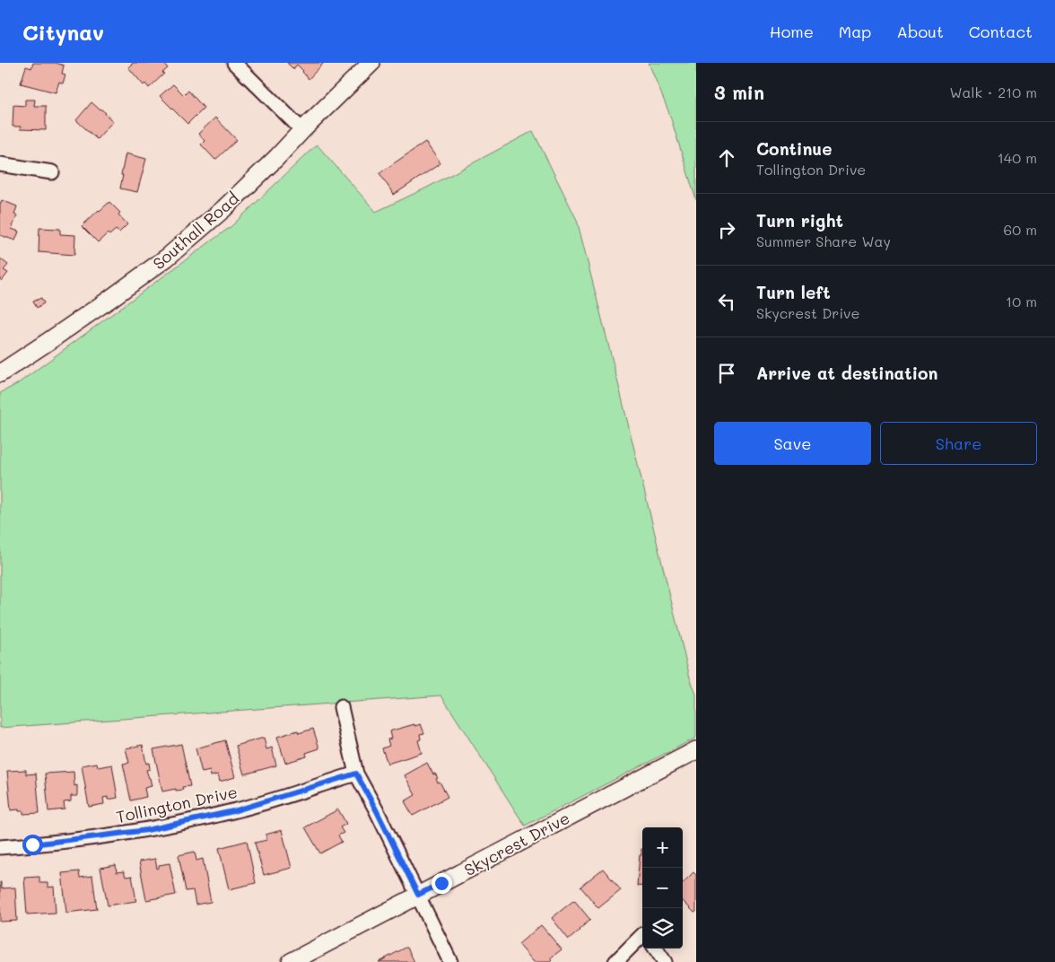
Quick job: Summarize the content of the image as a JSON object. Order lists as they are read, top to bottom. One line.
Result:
{"streets":{"street":["Southall Road","Tollington Drive","Skycrest Drive"]},"page":{"header":"Citynav","nav":["Home","Map","About","Contact"],"heading":["3 min","Walk · 210 m"],"list":[["Continue","Tollington Drive","140 m"],["Turn right","Summer Share Way","60 m"],["Turn left","Skycrest Drive","10 m"],"Arrive at destination"],"buttons":["Save","Share"],"map_buttons":["+","−"]}}
